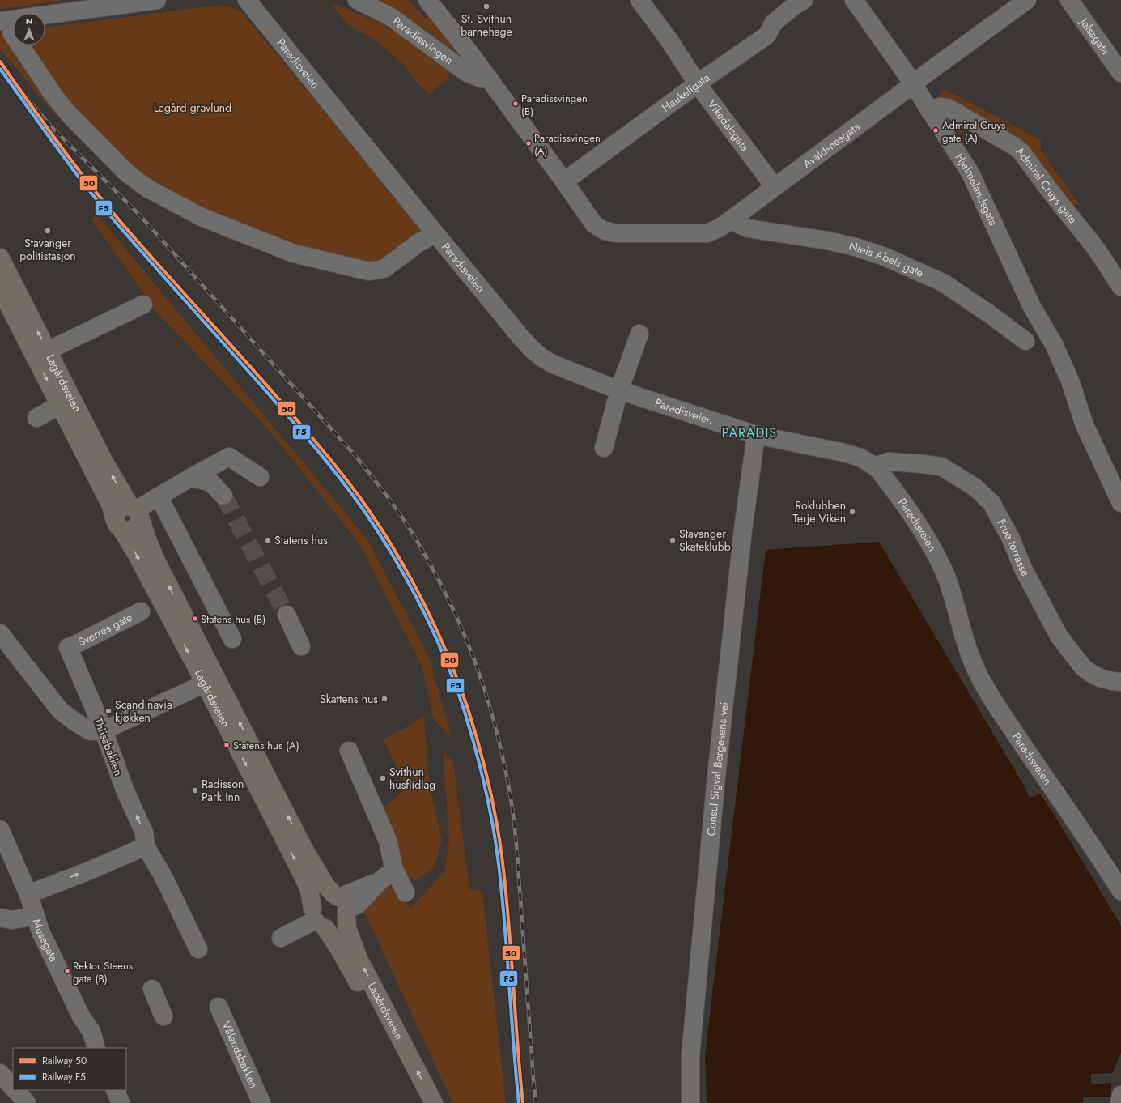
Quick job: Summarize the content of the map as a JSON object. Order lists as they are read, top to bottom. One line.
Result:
{"streets":{"main road":["Lagårdsveien"],"street":["Jelsagata","Paradissvingen","Paradisveien","Haukeligata","Vikedalsgata","Avaldsnesgata","Admiral Cruys gate","Hjelmelandsgata","Niels Abels gate","Frue terrasse","Sverres gate","Thiisabakken","Consul Sigval Bergesens vei","Muségata","Vålandsbakken"]},"crossings":[["Paradissvingen","Avaldsnesgata"],["Paradisveien","Frue terrasse"],["Paradisveien","Consul Sigval Bergesens vei"],["Haukeligata","Vikedalsgata"],["Haukeligata","Avaldsnesgata"],["Vikedalsgata","Avaldsnesgata"],["Avaldsnesgata","Hjelmelandsgata"],["Avaldsnesgata","Niels Abels gate"],["Admiral Cruys gate","Hjelmelandsgata"],["Sverres gate","Thiisabakken"]],"one_way":["Thiisabakken"],"districts":["PARADIS"],"parks":["Lagård gravlund"],"places":["St. Svithun barnehage","Paradissvingen (B)","Admiral Cruys gate (A)","Paradissvingen (A)","Stavanger politistasjon","Roklubben Terje Viken","Statens hus","Stavanger Skateklubb","Statens hus (B)","Skattens hus","Scandinavia kjøkken","Statens hus (A)","Svithun husflidlag","Radisson Park Inn","Rektor Steens gate (B)"],"lines":["rail line 50","rail line F5"],"legend":["Railway 50","Railway F5"],"north":"top"}
